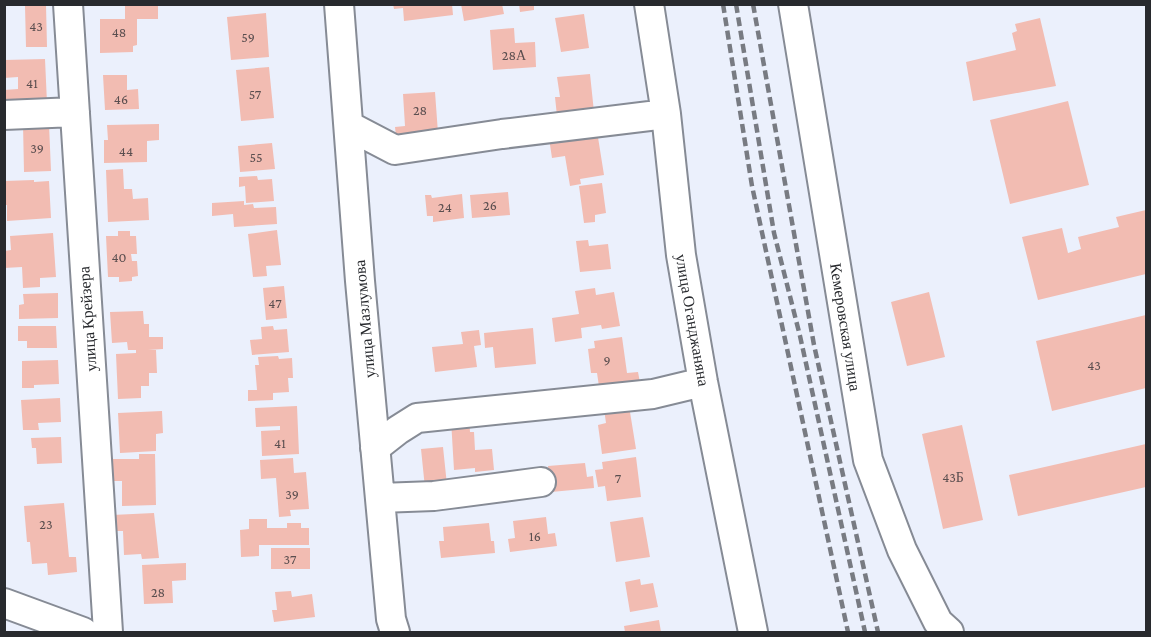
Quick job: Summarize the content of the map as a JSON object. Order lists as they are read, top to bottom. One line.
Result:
{"streets":{"street":["улица Крейзера","улица Мазлумова","улица Оганджаняна","Кемеровская улица"]},"house_numbers":["43","48","59","28А","41","57","46","28","39","44","55","26","24","40","47","9","43","41","43Б","7","39","23","16","37","28"]}
